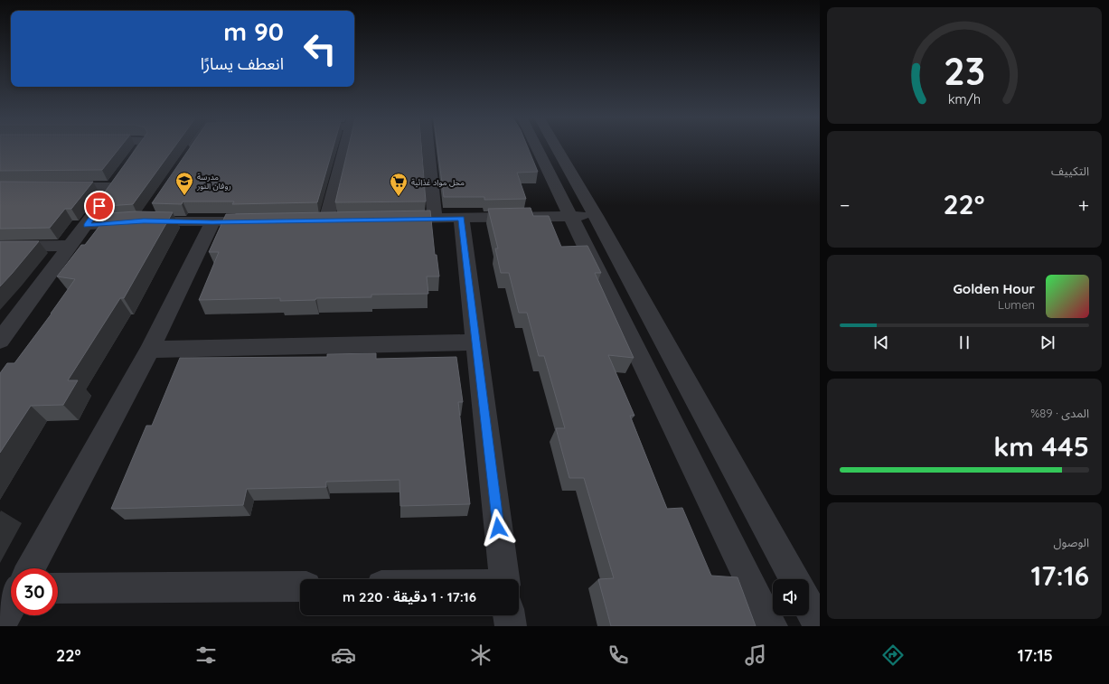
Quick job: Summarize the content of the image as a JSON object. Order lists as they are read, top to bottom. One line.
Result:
{"places":{"school or university":["مدرسة روفان النور"],"supermarket":["محل مواد غذائية"]},"page":{"turn":["90 m","انعطف يسارًا"],"tile":["التكييف",["المدى · 89%","445 km"],["الوصول","17:16"]],"heat":["−","22°","+"],"song":["Golden Hour","Lumen"],"limit":"30","trip":"17:16 · 1 دقيقة · 220 m","tabs":["17:15","22°"],"gauge":["23","km/h"]}}
